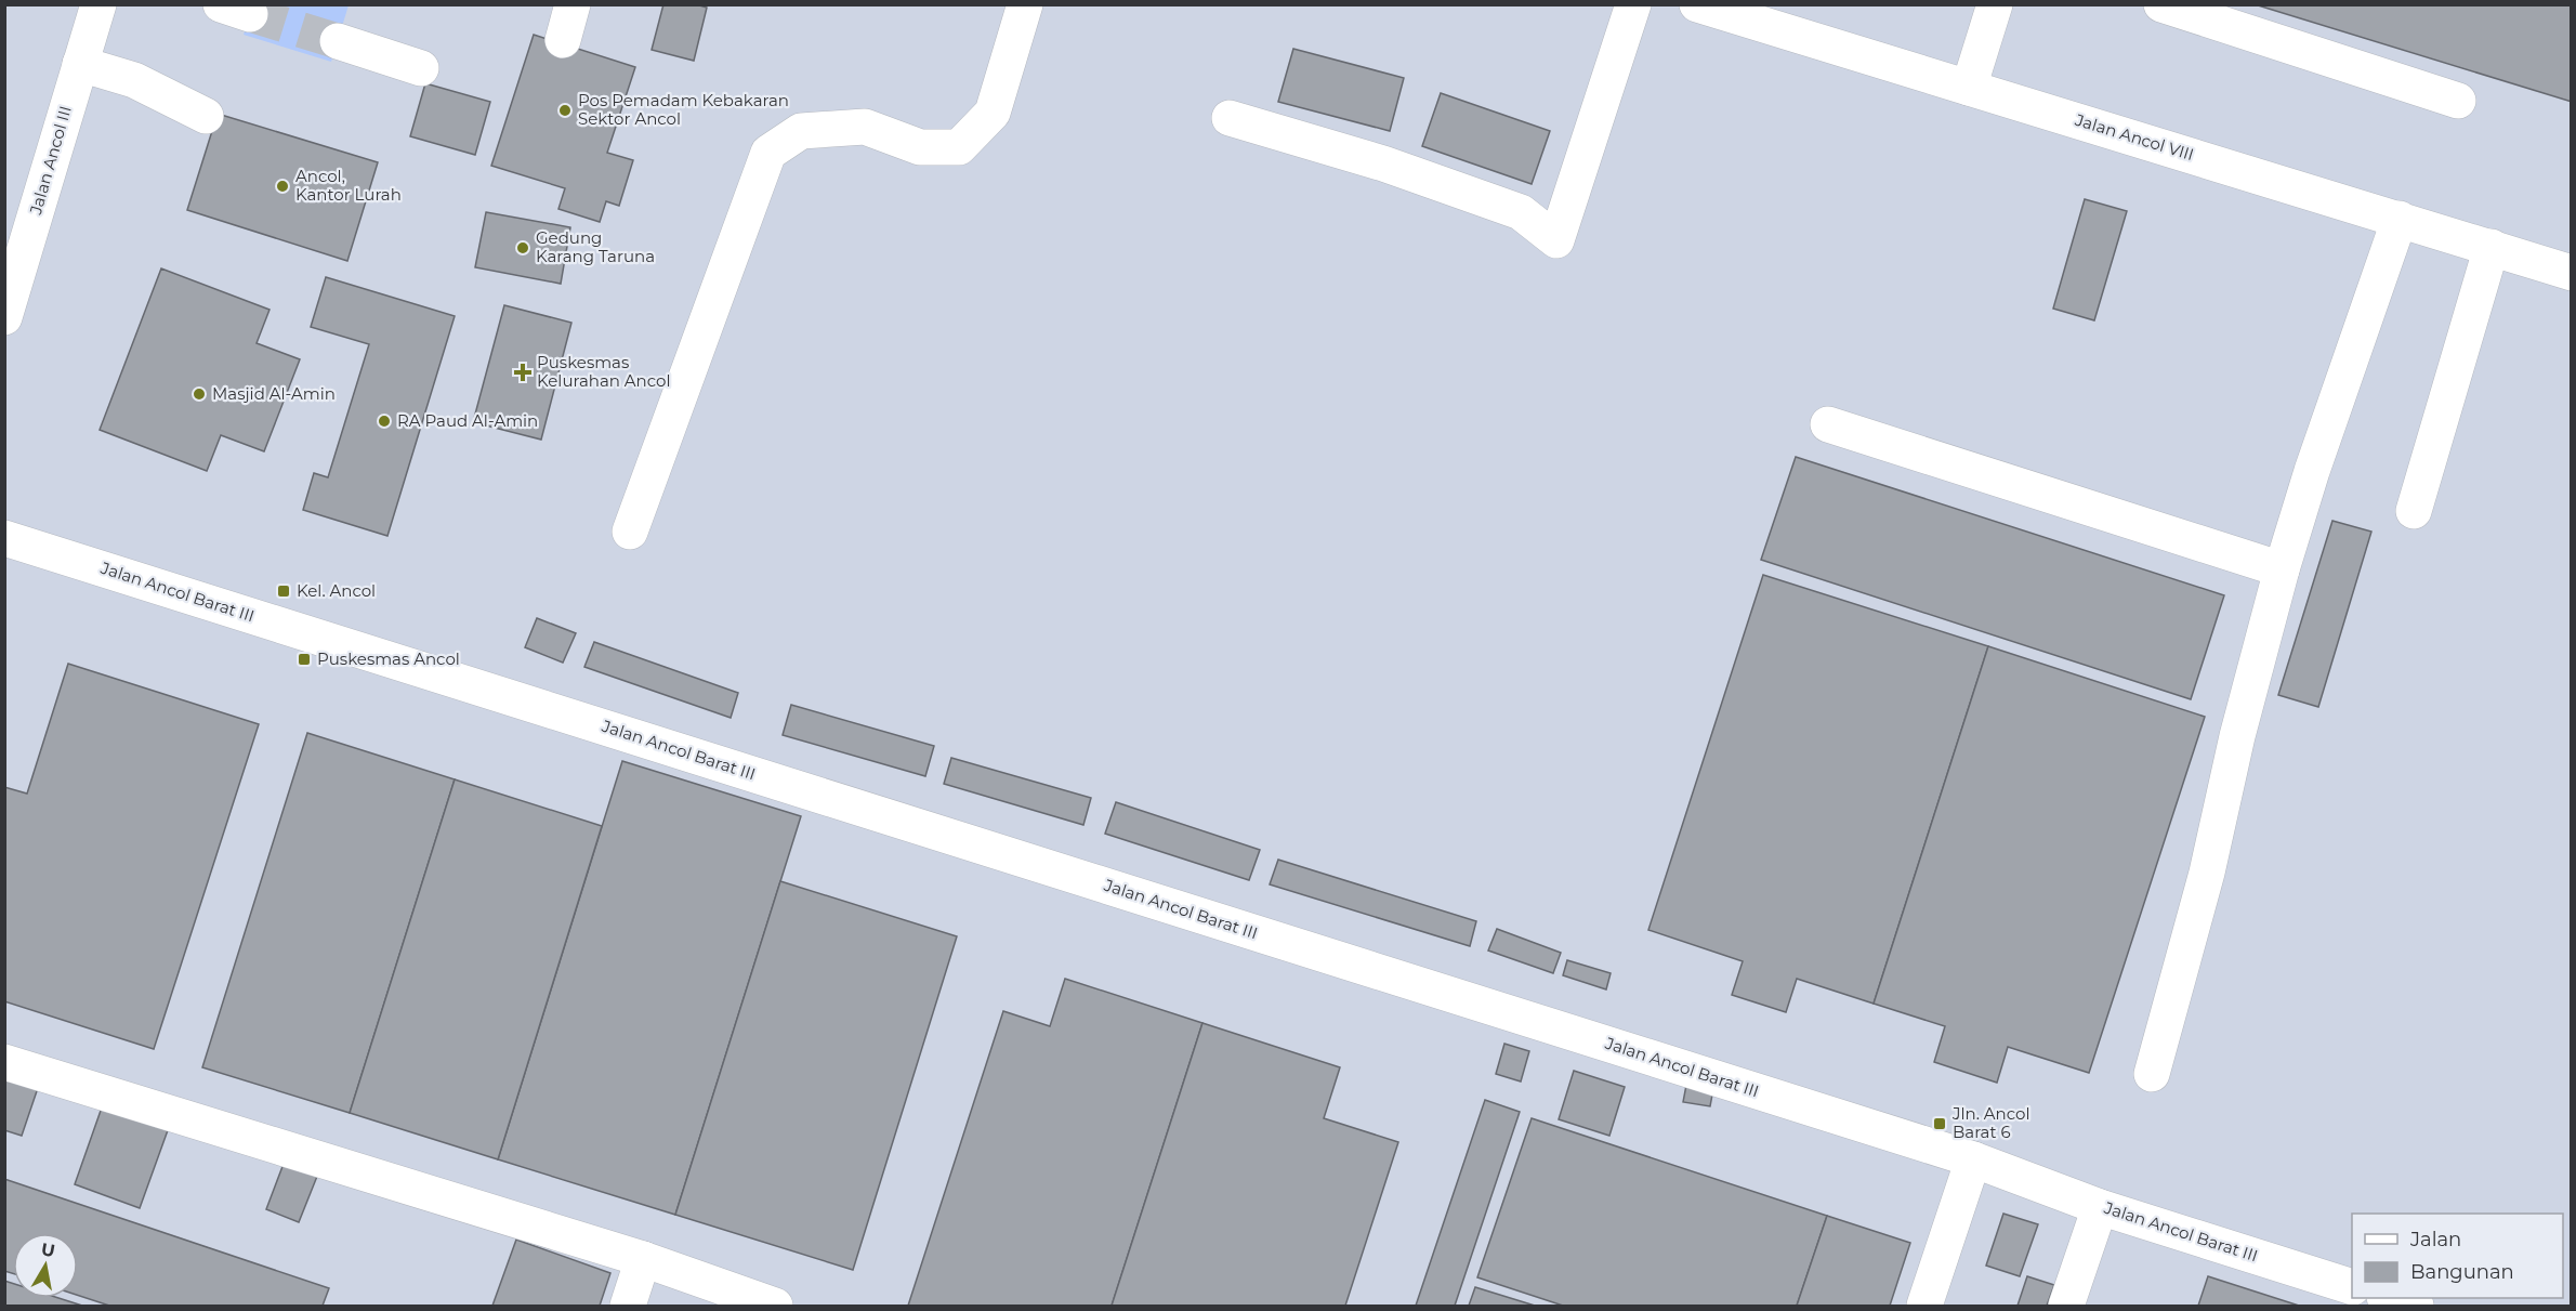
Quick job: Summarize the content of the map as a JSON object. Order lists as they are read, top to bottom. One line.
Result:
{"streets":{"street":["Jalan Ancol VIII","Jalan Ancol III","Jalan Ancol Barat III"]},"places":{"other":["Pos Pemadam Kebakaran Sektor Ancol","Ancol, Kantor Lurah","Gedung Karang Taruna","Masjid Al-Amin","RA Paud Al-Amin"],"health":["Puskesmas Kelurahan Ancol"],"transit":["Kel. Ancol","Puskesmas Ancol","Jln. Ancol Barat 6"]},"legend":["Jalan","Bangunan"],"north":"top"}
